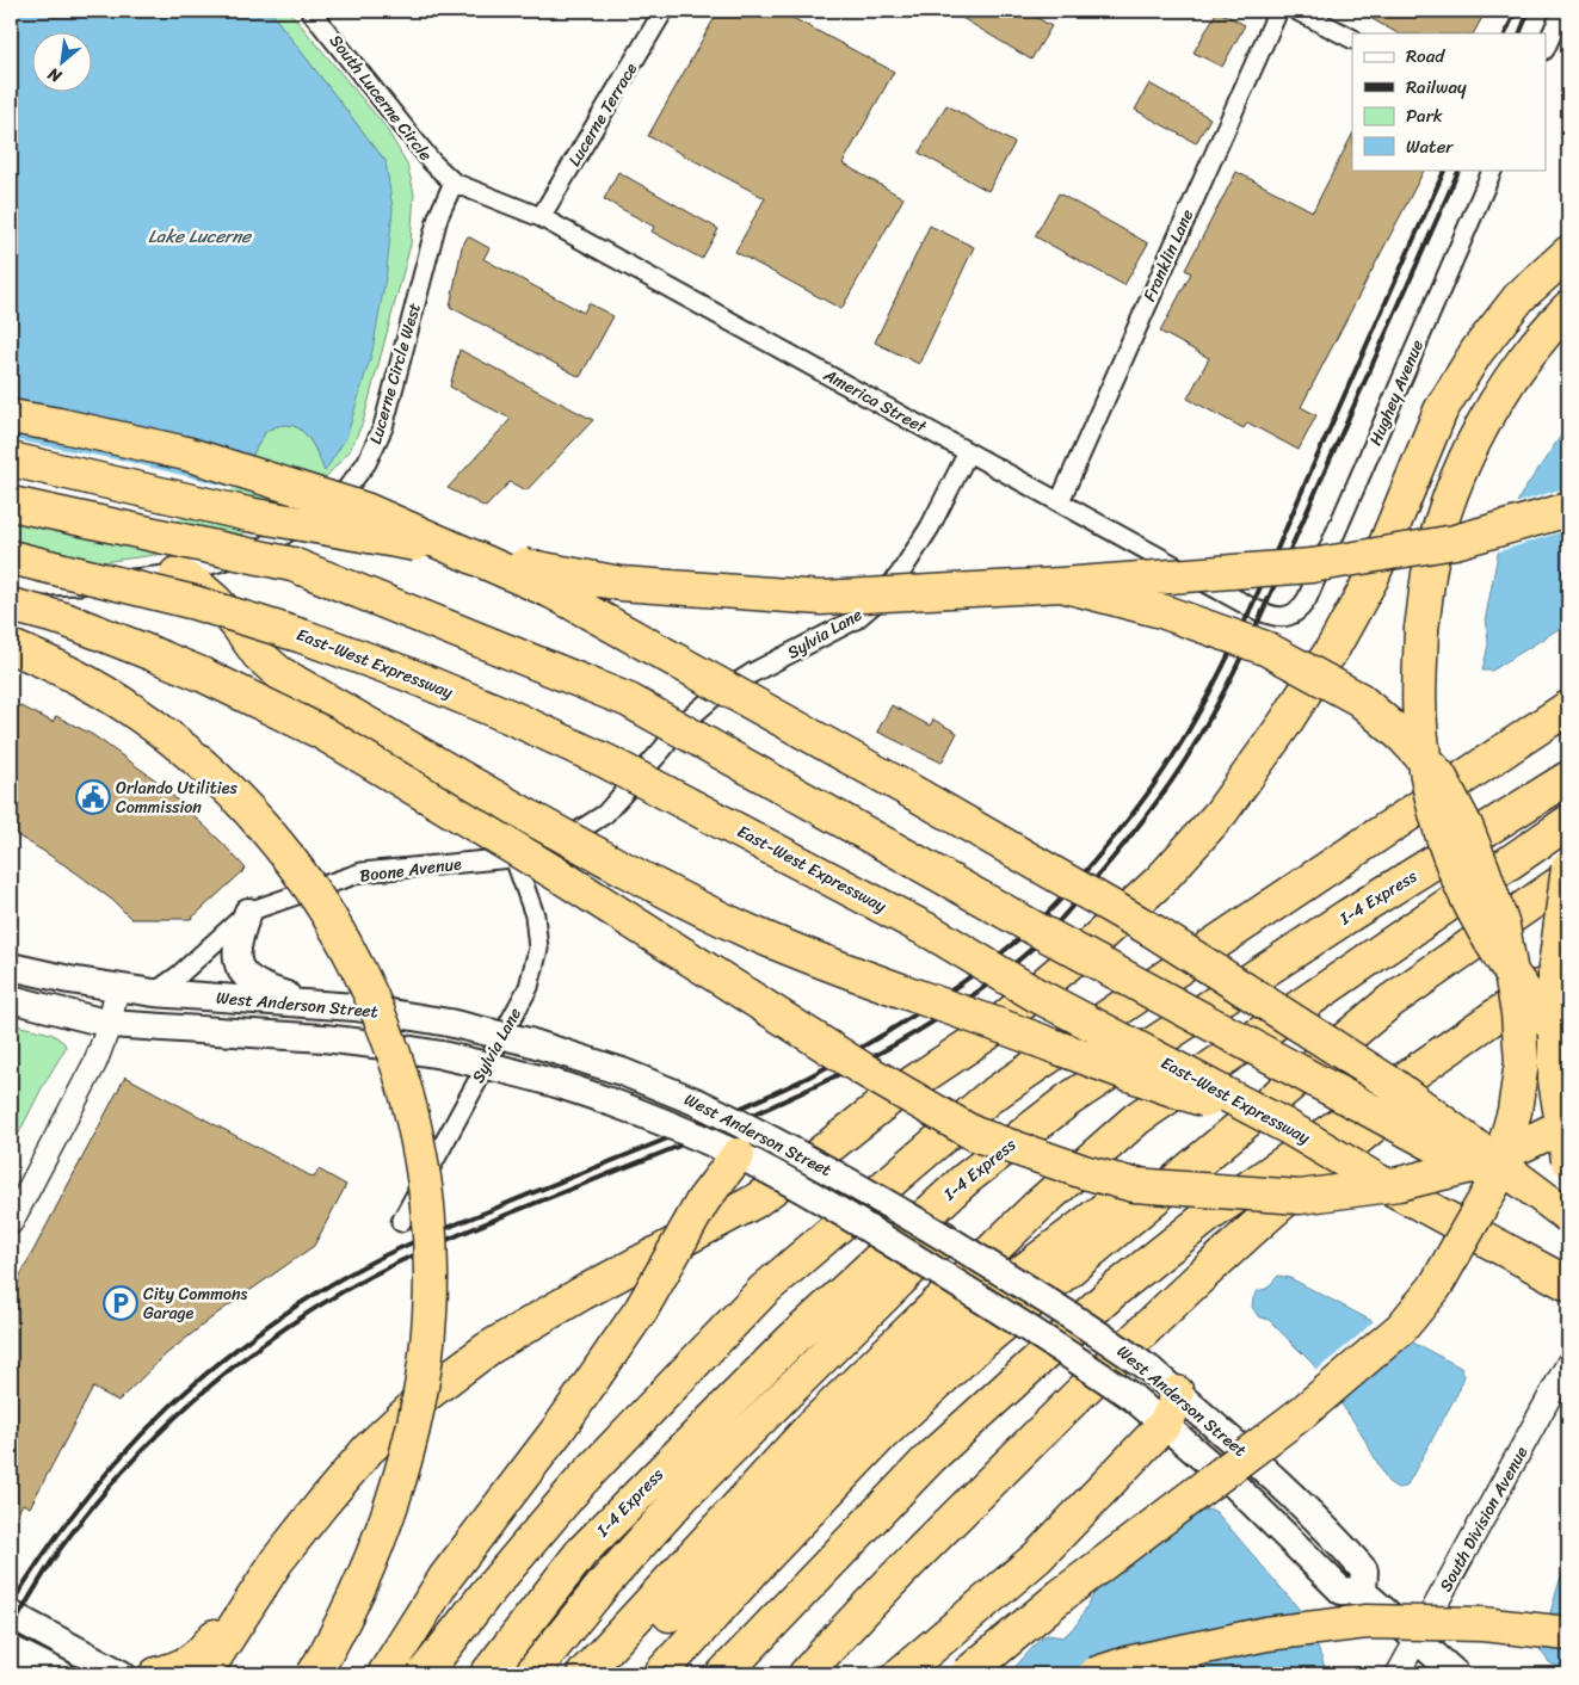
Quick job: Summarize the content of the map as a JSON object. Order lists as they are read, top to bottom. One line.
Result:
{"streets":{"highway":["East-West Expressway","I-4 Express"],"main road":["West Anderson Street"],"street":["South Lucerne Circle","Lucerne Terrace","Franklin Lane","Lucerne Circle West","Hughey Avenue","America Street","Sylvia Lane","Boone Avenue","South Division Avenue"]},"crossings":[["South Lucerne Circle","Lucerne Circle West"],["South Lucerne Circle","America Street"],["Lucerne Terrace","America Street"],["Franklin Lane","America Street"],["Lucerne Circle West","America Street"],["Hughey Avenue","America Street"],["America Street","Sylvia Lane"],["Sylvia Lane","Boone Avenue"],["Boone Avenue","West Anderson Street"],["West Anderson Street","South Division Avenue"]],"water":["Lake Lucerne"],"places":{"public building":["Orlando Utilities Commission"],"parking":["City Commons Garage"]},"legend":["Road","Railway","Park","Water"],"north":"bottom left"}
